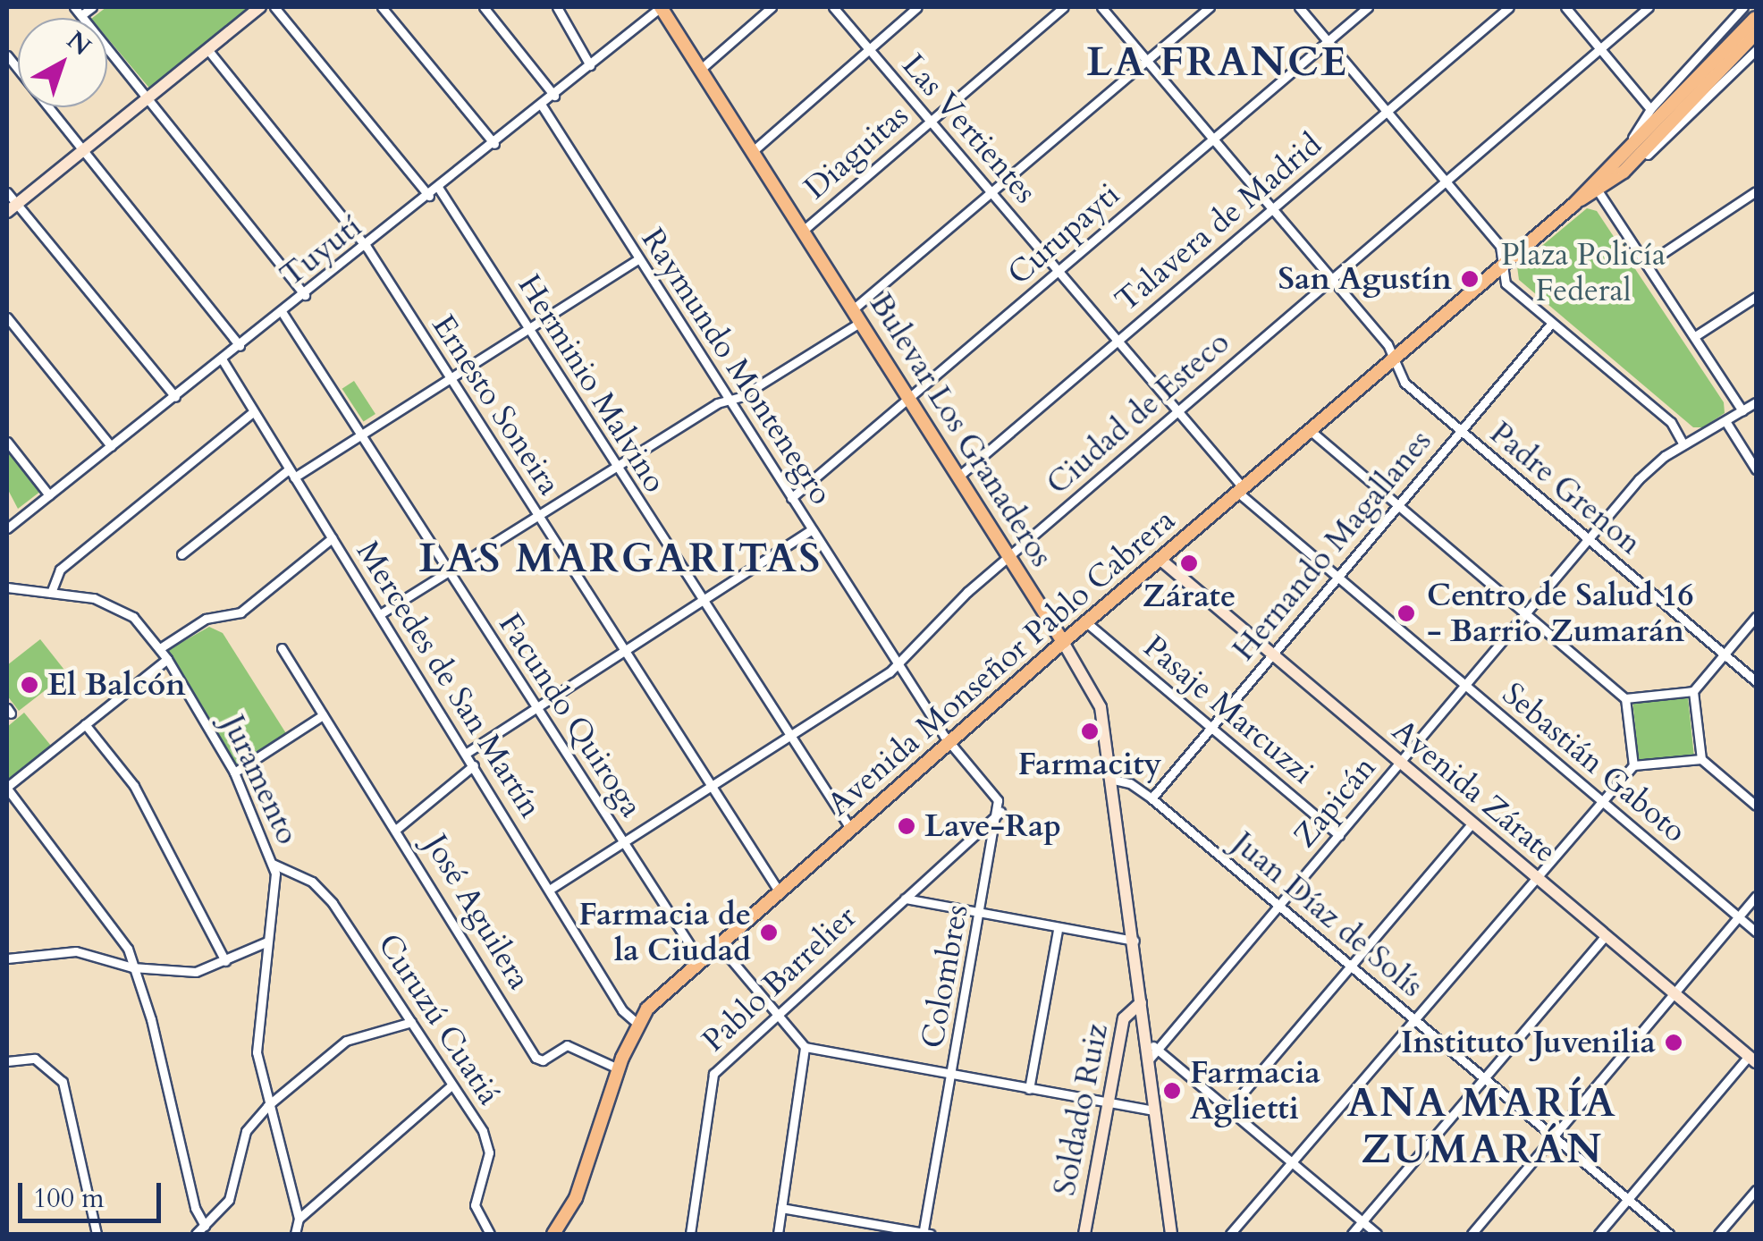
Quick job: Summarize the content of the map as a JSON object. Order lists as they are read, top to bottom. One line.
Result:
{"streets":{"main road":["Bulevar Los Granaderos","Avenida Monseñor Pablo Cabrera","Avenida Zárate","Soldado Ruiz"],"street":["Las Vertientes","Diaguitas","Talavera de Madrid","Curupayti","Tuyutí","Raymundo Montenegro","Herminio Malvino","Ernesto Soneira","Ciudad de Esteco","Padre Grenon","Hernando Magallanes","Mercedes de San Martín","Pasaje Marcuzzi","Facundo Quiroga","Sebastián Gaboto","Juramento","Zapicán","José Aguilera","Juan Díaz de Solís","Colombres","Pablo Barrelier","Curuzú Cuatiá"]},"crossings":[["Las Vertientes","Diaguitas"],["Las Vertientes","Talavera de Madrid"],["Las Vertientes","Curupayti"],["Las Vertientes","Ciudad de Esteco"],["Las Vertientes","Avenida Monseñor Pablo Cabrera"],["Las Vertientes","Sebastián Gaboto"],["Diaguitas","Bulevar Los Granaderos"],["Talavera de Madrid","Bulevar Los Granaderos"],["Talavera de Madrid","Padre Grenon"],["Curupayti","Raymundo Montenegro"],["Curupayti","Bulevar Los Granaderos"],["Curupayti","Padre Grenon"],["Tuyutí","Raymundo Montenegro"],["Tuyutí","Herminio Malvino"],["Tuyutí","Ernesto Soneira"],["Tuyutí","Bulevar Los Granaderos"],["Tuyutí","Mercedes de San Martín"],["Tuyutí","Facundo Quiroga"],["Raymundo Montenegro","Ciudad de Esteco"],["Raymundo Montenegro","Avenida Monseñor Pablo Cabrera"],["Herminio Malvino","Ciudad de Esteco"],["Herminio Malvino","Avenida Monseñor Pablo Cabrera"],["Ernesto Soneira","Ciudad de Esteco"],["Ernesto Soneira","Avenida Monseñor Pablo Cabrera"],["Ciudad de Esteco","Bulevar Los Granaderos"],["Ciudad de Esteco","Padre Grenon"],["Ciudad de Esteco","Mercedes de San Martín"],["Ciudad de Esteco","Facundo Quiroga"],["Bulevar Los Granaderos","Avenida Monseñor Pablo Cabrera"],["Bulevar Los Granaderos","Zapicán"],["Bulevar Los Granaderos","Juan Díaz de Solís"],["Bulevar Los Granaderos","Soldado Ruiz"],["Padre Grenon","Hernando Magallanes"],["Padre Grenon","Avenida Monseñor Pablo Cabrera"],["Padre Grenon","Zapicán"],["Hernando Magallanes","Pasaje Marcuzzi"],["Hernando Magallanes","Sebastián Gaboto"],["Hernando Magallanes","Avenida Zárate"],["Hernando Magallanes","Juan Díaz de Solís"],["Avenida Monseñor Pablo Cabrera","Mercedes de San Martín"],["Avenida Monseñor Pablo Cabrera","Pasaje Marcuzzi"],["Avenida Monseñor Pablo Cabrera","Facundo Quiroga"],["Avenida Monseñor Pablo Cabrera","Sebastián Gaboto"],["Avenida Monseñor Pablo Cabrera","Avenida Zárate"],["Avenida Monseñor Pablo Cabrera","José Aguilera"],["Pasaje Marcuzzi","Zapicán"],["Sebastián Gaboto","Zapicán"],["Juramento","Curuzú Cuatiá"],["Avenida Zárate","Zapicán"],["Zapicán","Juan Díaz de Solís"],["Colombres","Pablo Barrelier"]],"districts":["LA FRANCE","LAS MARGARITAS","ANA MARÍA ZUMARÁN"],"parks":["Plaza Policía Federal"],"places":["San Agustín","Zárate","Centro de Salud 16 - Barrio Zumarán","El Balcón","Farmacity","Lave-Rap","Farmacia de la Ciudad","Instituto Juvenilia","Farmacia Aglietti"],"scale_bar":"100 m","north":"top right"}
